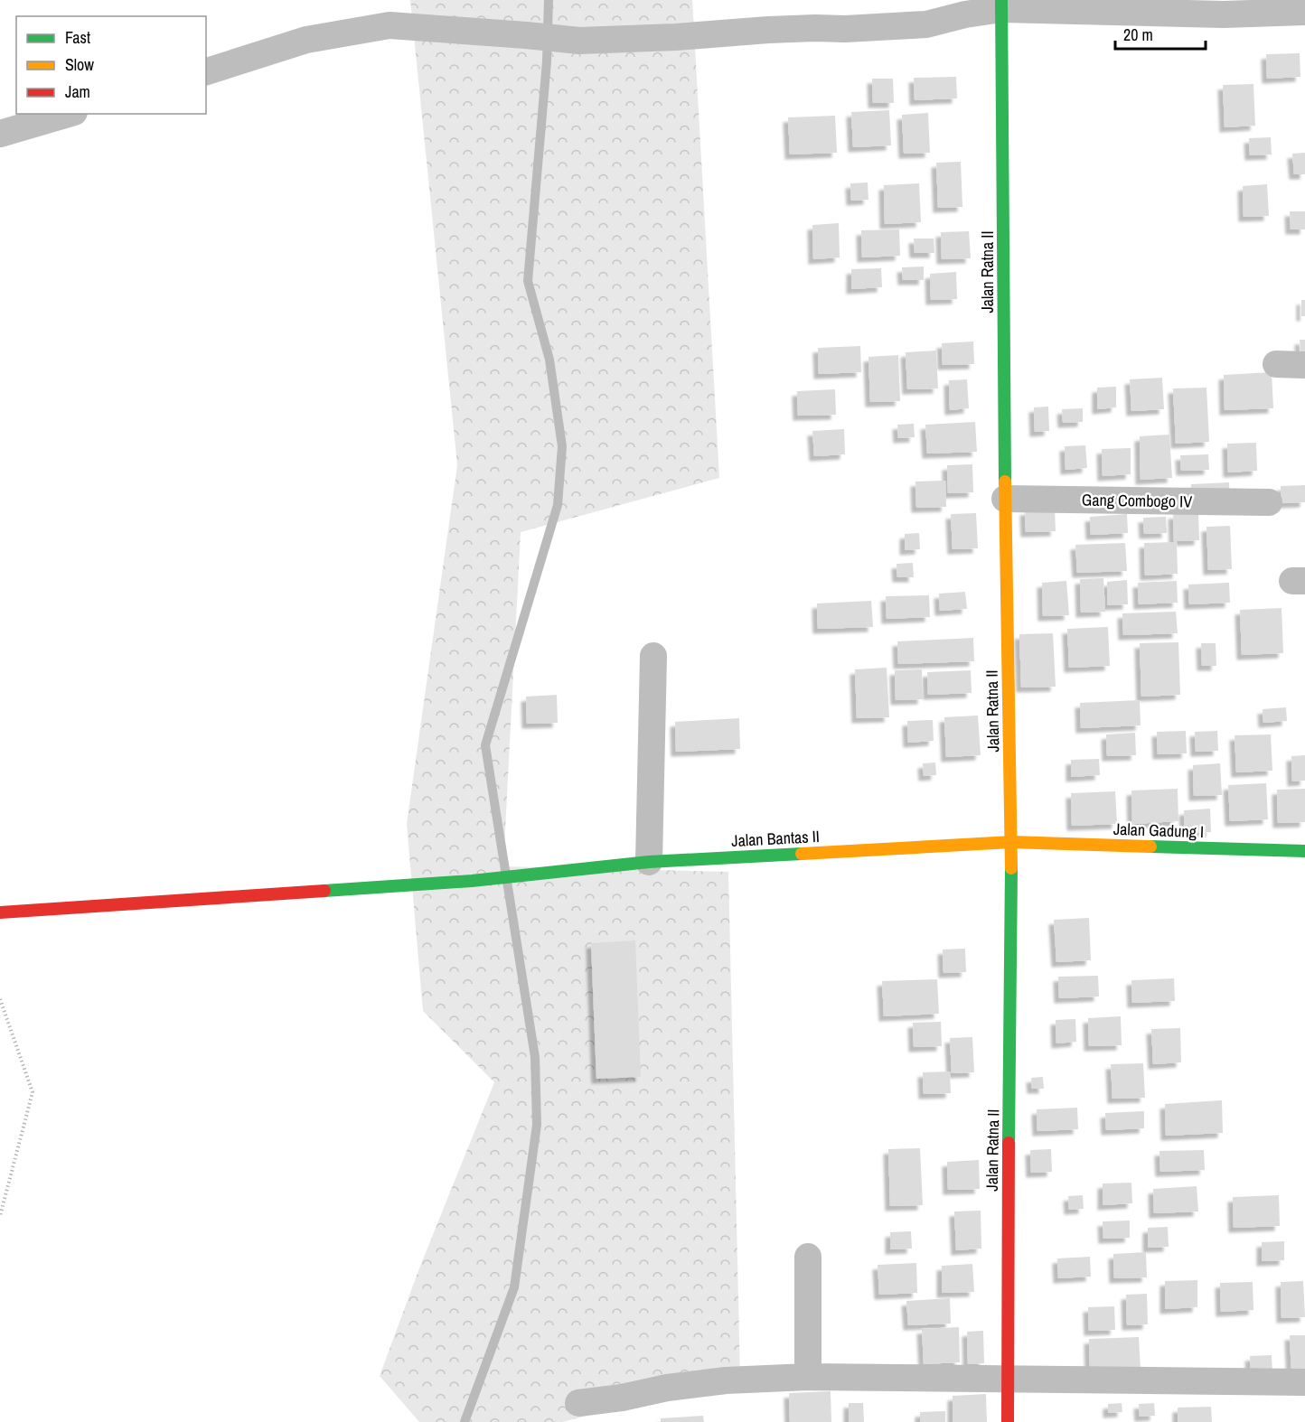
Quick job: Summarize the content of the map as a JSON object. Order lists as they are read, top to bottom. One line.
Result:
{"streets":{"street":["Jalan Ratna II","Gang Combogo IV","Jalan Gadung I","Jalan Bantas II"]},"crossings":[["Jalan Ratna II","Gang Combogo IV"],["Jalan Ratna II","Jalan Gadung I"],["Jalan Ratna II","Jalan Bantas II"],["Jalan Gadung I","Jalan Bantas II"]],"legend":["Fast","Slow","Jam"],"scale_bar":"20 m"}
